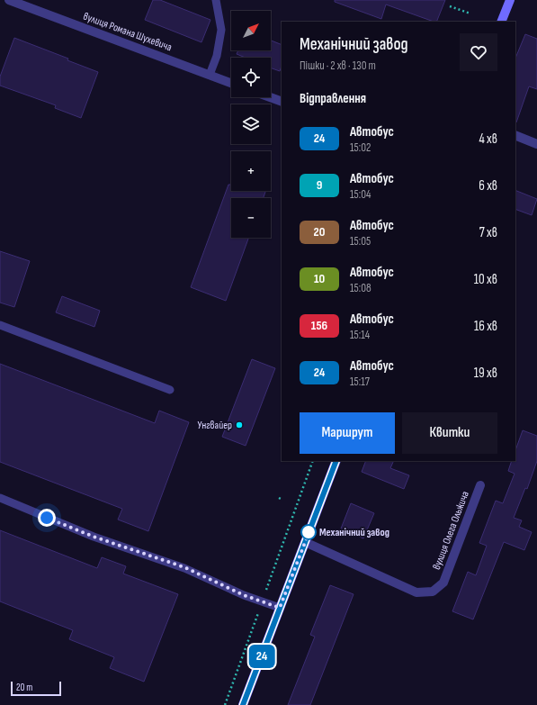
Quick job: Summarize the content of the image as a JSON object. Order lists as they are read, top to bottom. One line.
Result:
{"streets":{"street":["вулиця Романа Шухевича","вулиця Олега Ольжича"]},"places":["Унгвайер","Механічний завод"],"lines":["bus line 24"],"scale_bar":"20 m","north":"top right","page":{"on_map":"24","map_buttons":["+","−"],"heading":[["Механічний завод","Пішки · 2 хв · 130 m"],"Відправлення"],"list":[{"mark":"24","name":"Автобус","note":"15:02","value":"4 хв"},{"mark":"9","name":"Автобус","note":"15:04","value":"6 хв"},{"mark":"20","name":"Автобус","note":"15:05","value":"7 хв"},{"mark":"10","name":"Автобус","note":"15:08","value":"10 хв"},{"mark":"156","name":"Автобус","note":"15:14","value":"16 хв"},{"mark":"24","name":"Автобус","note":"15:17","value":"19 хв"}],"buttons":["Маршрут","Квитки"],"scale":"20 m"}}
